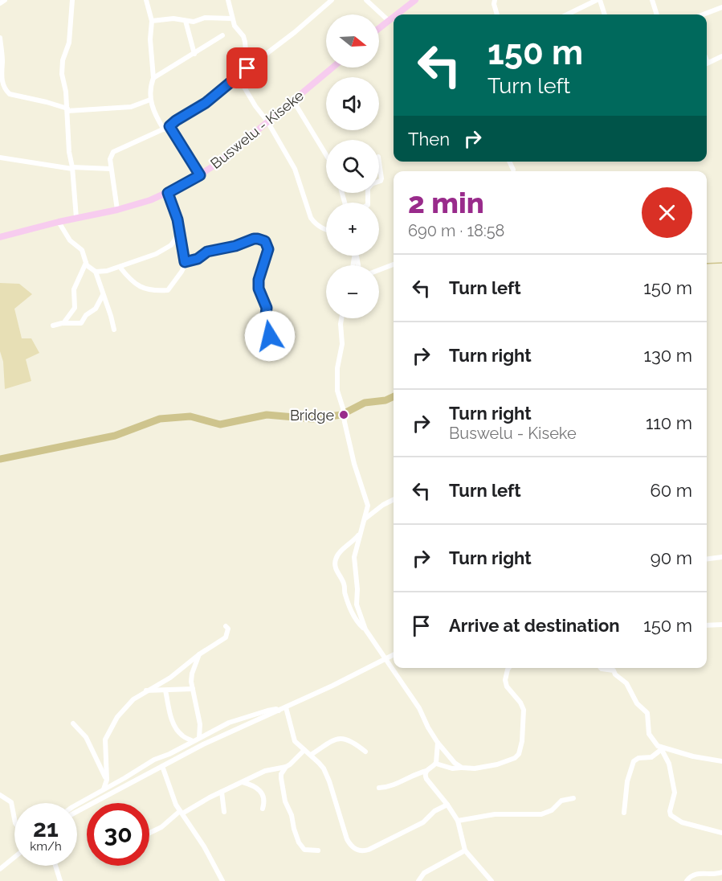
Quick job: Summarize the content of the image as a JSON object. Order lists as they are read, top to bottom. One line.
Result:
{"streets":{"main road":["Buswelu - Kiseke"]},"places":["Bridge"],"north":"right","page":{"map_buttons":["+","−"],"turn":["150 m","Turn left"],"then":"Then","heading":["2 min","690 m · 18:58"],"list":[{"name":"Turn left","value":"150 m"},{"name":"Turn right","value":"130 m"},{"name":"Turn right","note":"Buswelu - Kiseke","value":"110 m"},{"name":"Turn left","value":"60 m"},{"name":"Turn right","value":"90 m"},{"name":"Arrive at destination","value":"150 m"}],"speed":"21 km/h","limit":"30"}}
